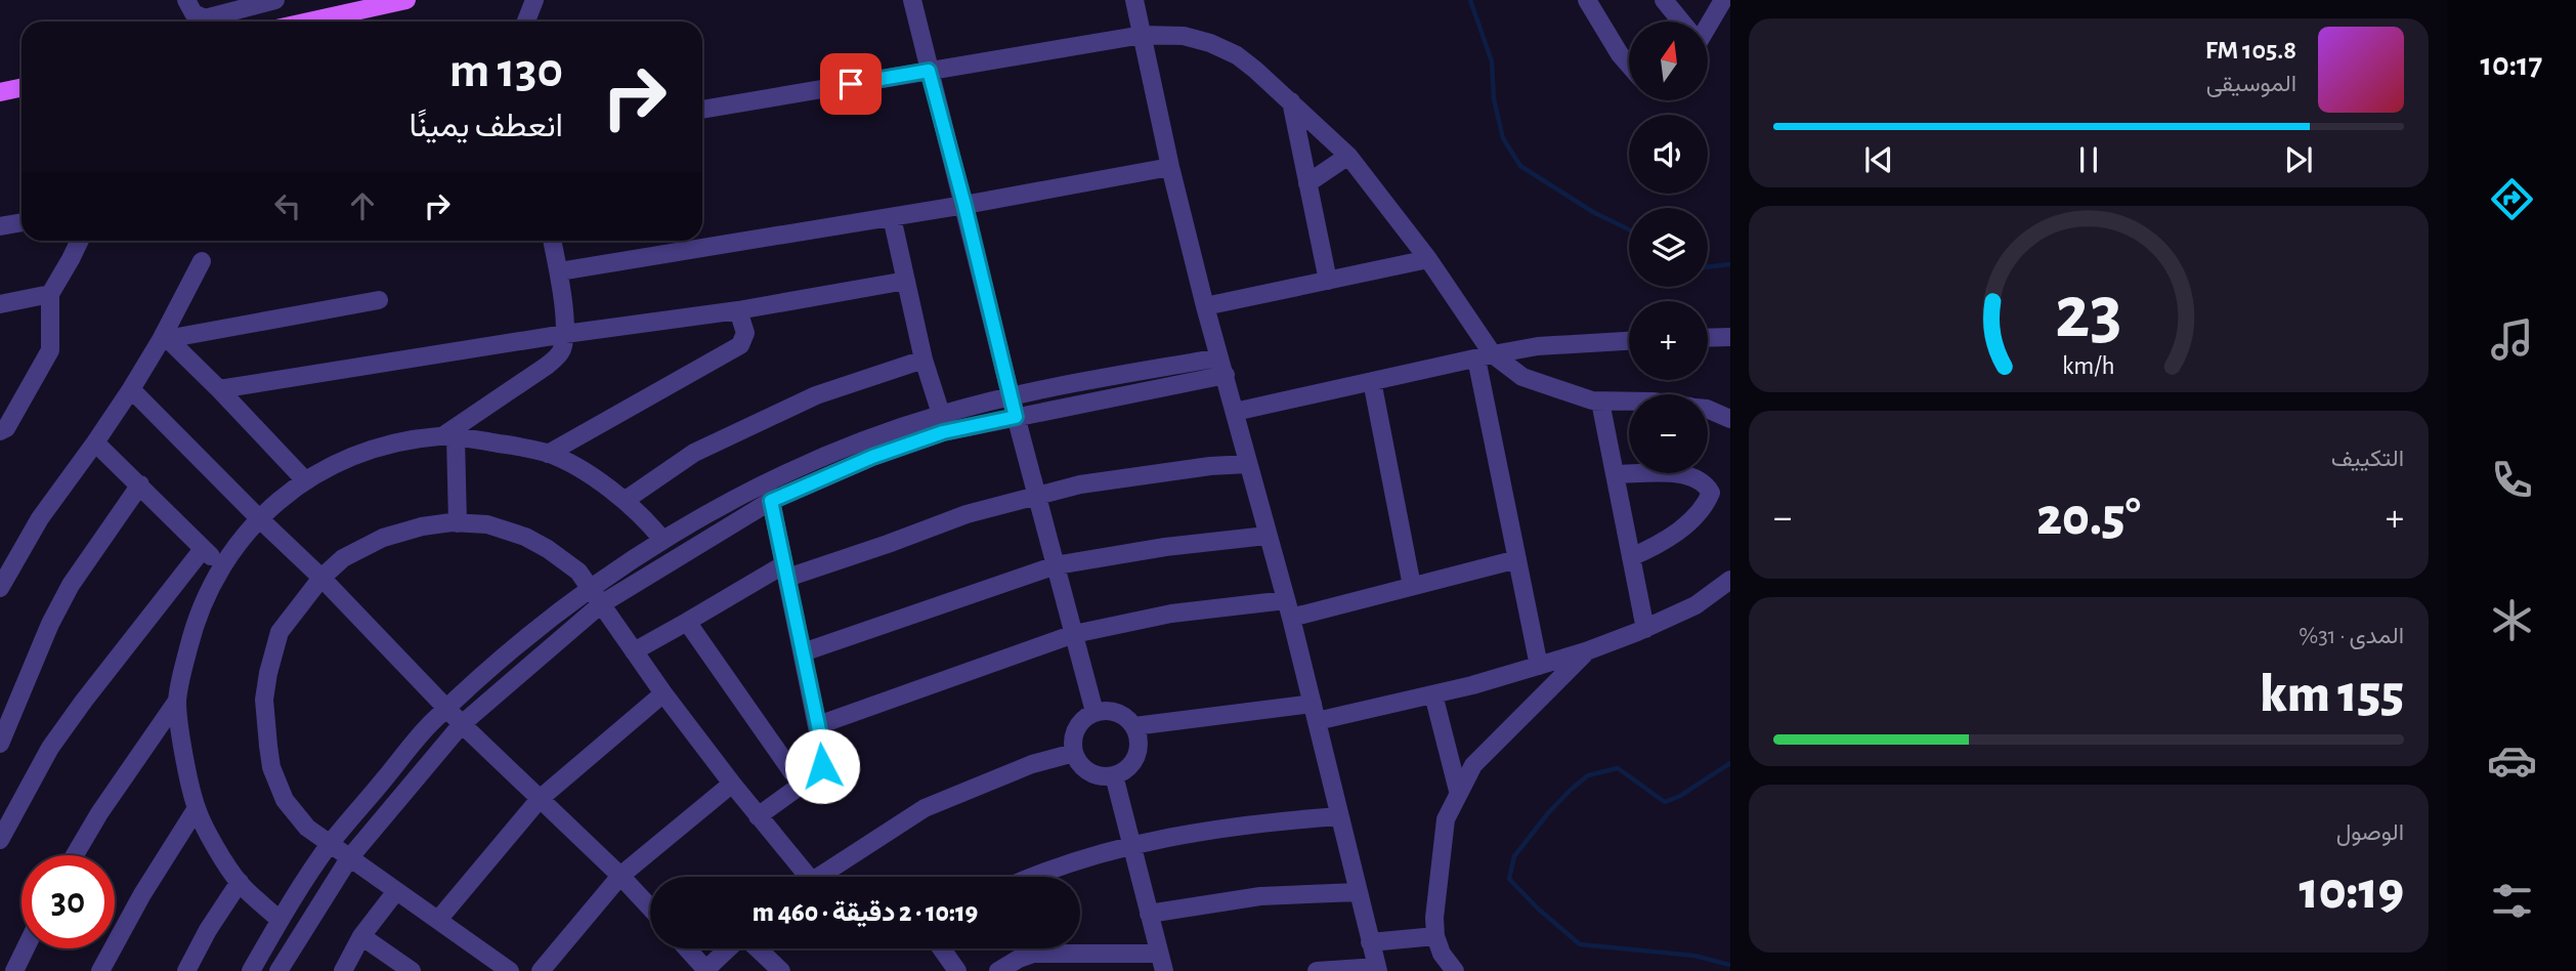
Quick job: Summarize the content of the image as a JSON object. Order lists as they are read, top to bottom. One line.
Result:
{"north":"top","page":{"tabs":"10:17","map_buttons":["+","−"],"turn":["130 m","انعطف يمينًا"],"song":["105.8 FM","الموسيقى"],"tile":["التكييف",["المدى · 31%","155 km"],["الوصول","10:19"]],"heat":["−","20.5°","+"],"limit":"30","trip":"10:19 · 2 دقيقة · 460 m","gauge":["23","km/h"]}}
